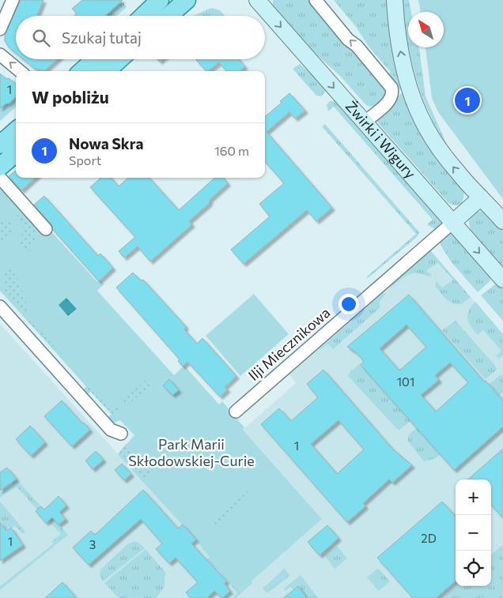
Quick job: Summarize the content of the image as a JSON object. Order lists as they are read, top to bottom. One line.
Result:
{"streets":{"main road":["Żwirki i Wigury"],"street":["Ilji Miecznikowa"]},"crossings":[["Żwirki i Wigury","Ilji Miecznikowa"]],"parks":["Park Marii Skłodowskiej-Curie"],"house_numbers":["1","101","1","2D","1","3"],"north":"top left","page":{"search":"Szukaj tutaj","heading":"W pobliżu","pins":"1","list":[{"mark":"1","name":"Nowa Skra","note":"Sport","value":"160 m"}],"map_buttons":["+","−"]}}
